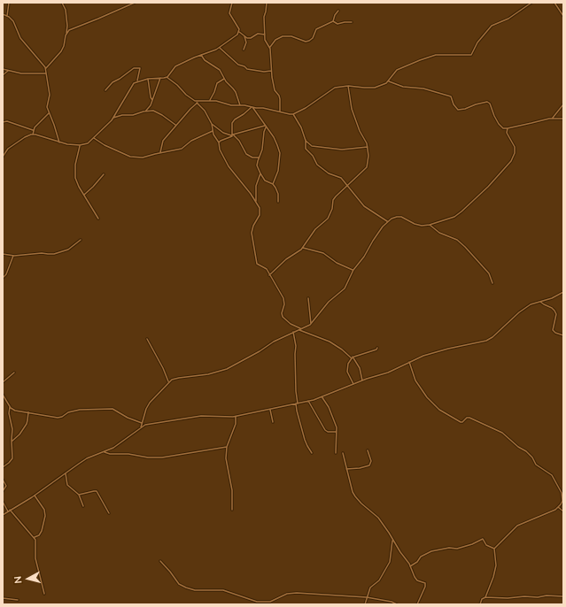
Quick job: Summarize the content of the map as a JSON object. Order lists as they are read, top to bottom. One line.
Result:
{"north":"left"}
